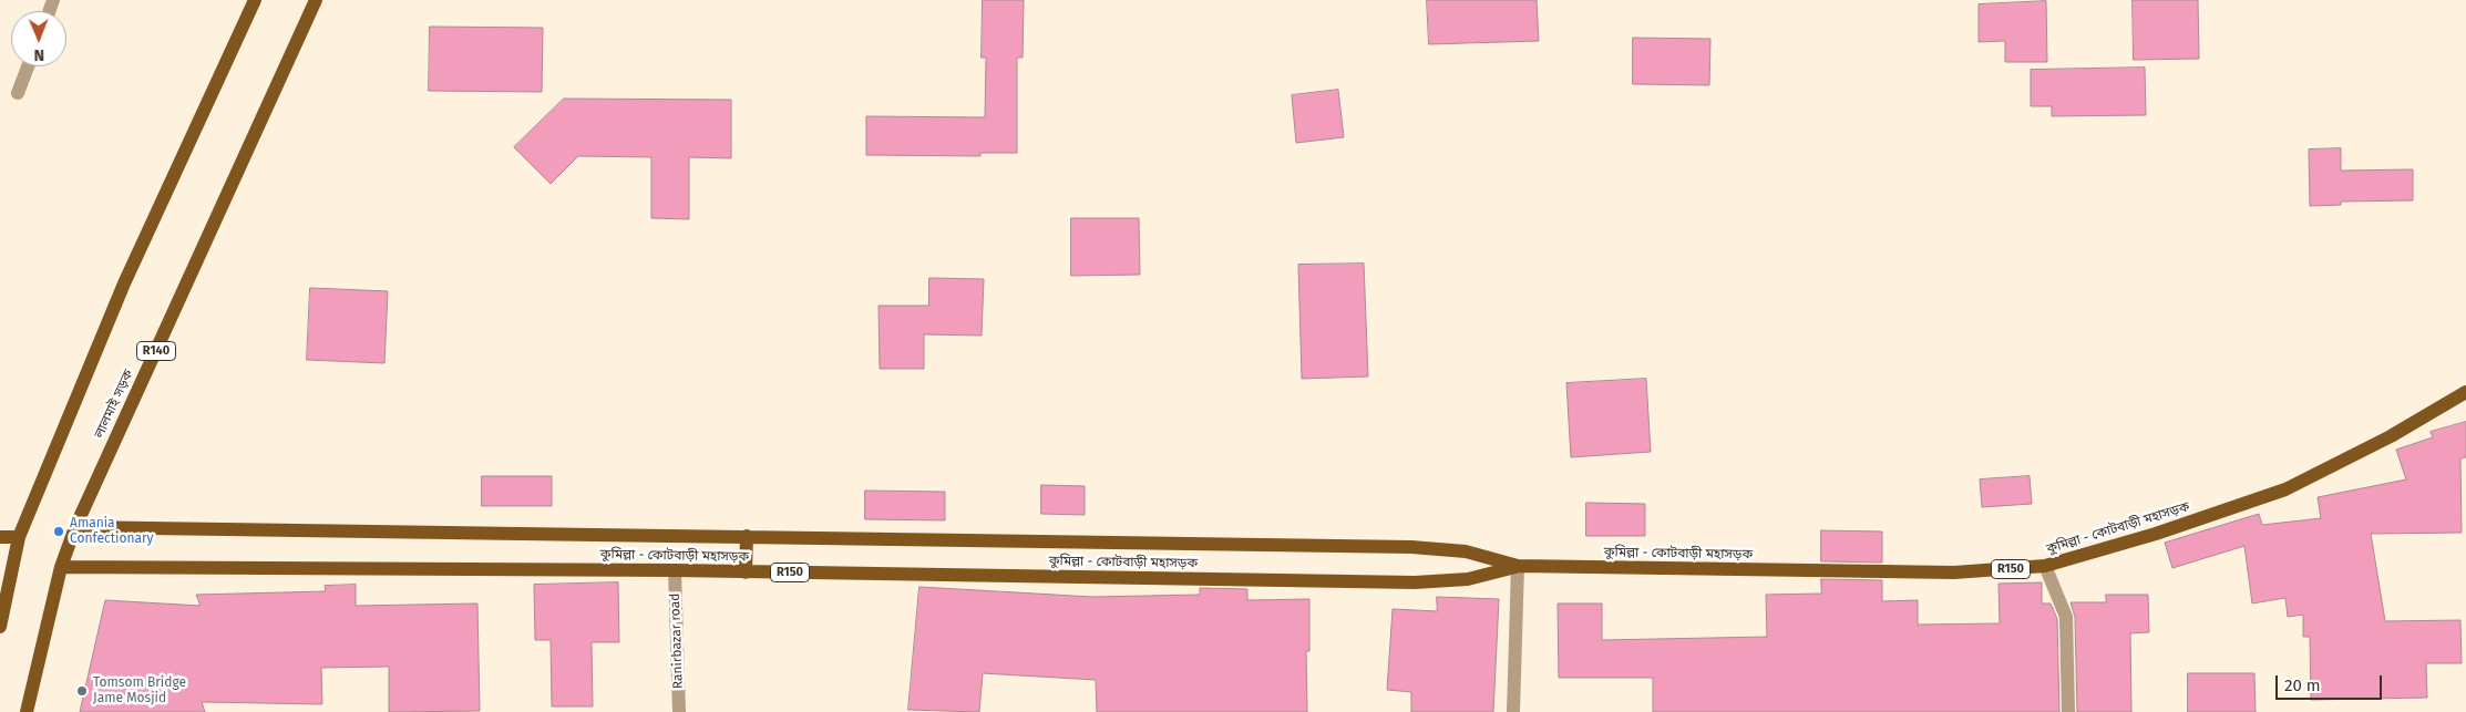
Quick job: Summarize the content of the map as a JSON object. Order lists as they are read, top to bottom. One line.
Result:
{"streets":{"main road":["R140","লালমাই সড়ক","কুমিল্লা - কোটবাড়ী মহাসড়ক","R150"],"street":["Ranirbazar road"]},"crossings":[["লালমাই সড়ক","কুমিল্লা - কোটবাড়ী মহাসড়ক"],["কুমিল্লা - কোটবাড়ী মহাসড়ক","Ranirbazar road"]],"places":["Amania Confectionary","Tomsom Bridge Jame Mosjid"],"scale_bar":"20 m","north":"bottom"}
